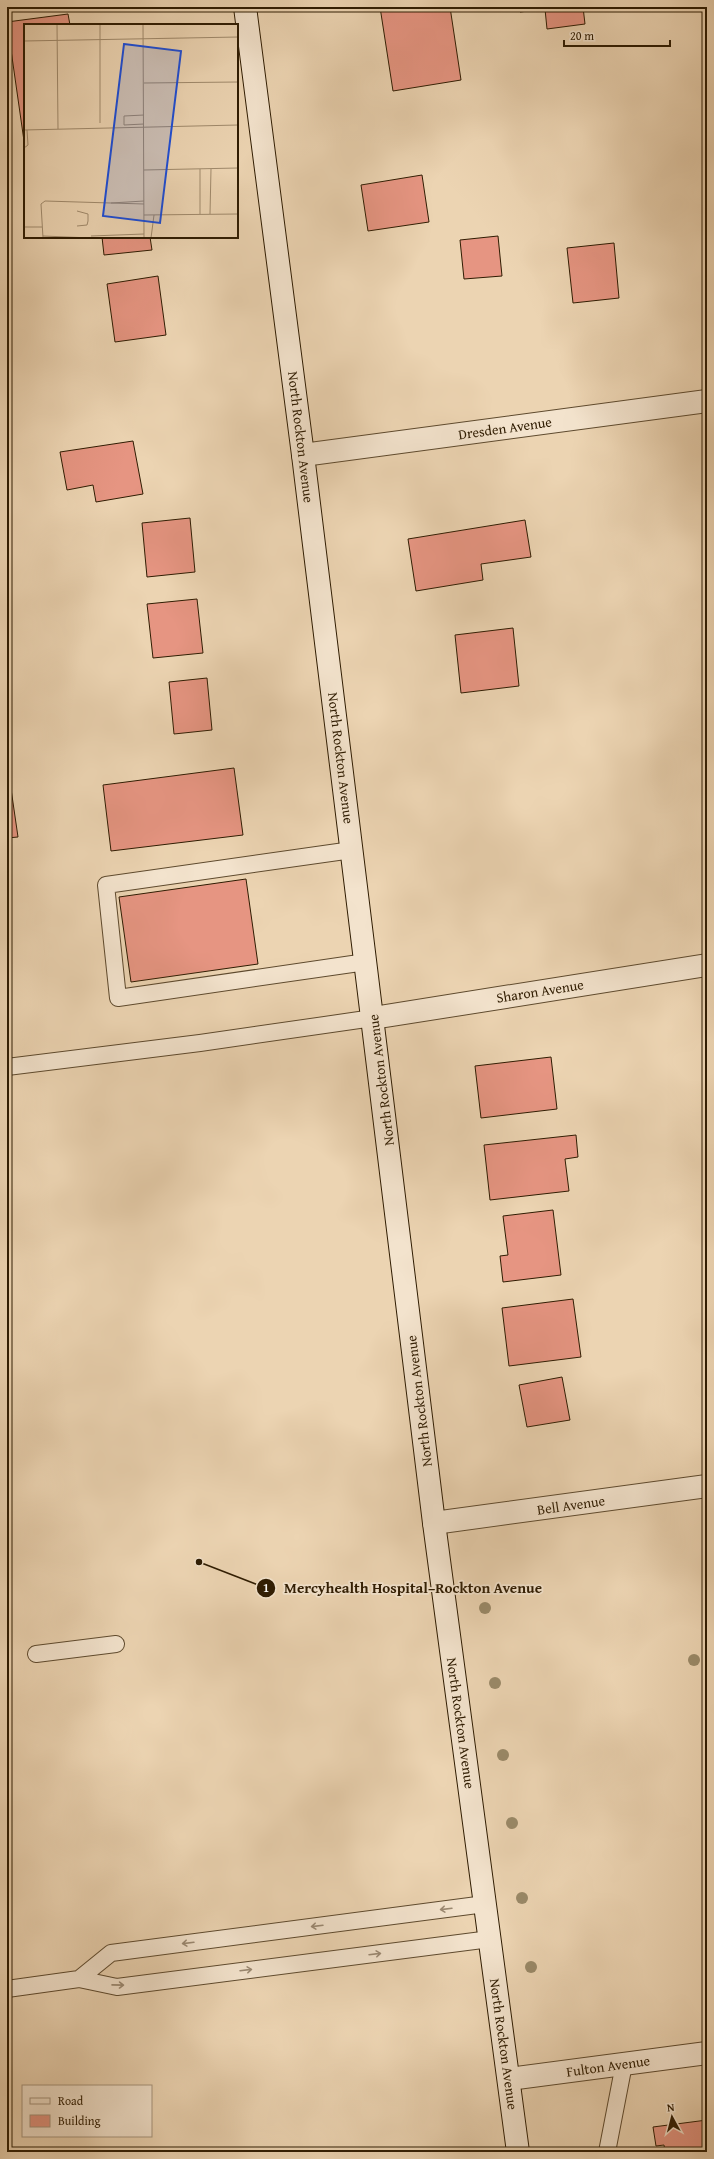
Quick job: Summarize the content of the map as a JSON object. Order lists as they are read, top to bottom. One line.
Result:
{"streets":{"main road":["Dresden Avenue","North Rockton Avenue","Sharon Avenue","Bell Avenue","Fulton Avenue"]},"crossings":[["Dresden Avenue","North Rockton Avenue"],["North Rockton Avenue","Sharon Avenue"],["North Rockton Avenue","Bell Avenue"],["North Rockton Avenue","Fulton Avenue"]],"places":["Mercyhealth Hospital–Rockton Avenue"],"legend":["Road","Building"],"scale_bar":"20 m","north":"top"}
